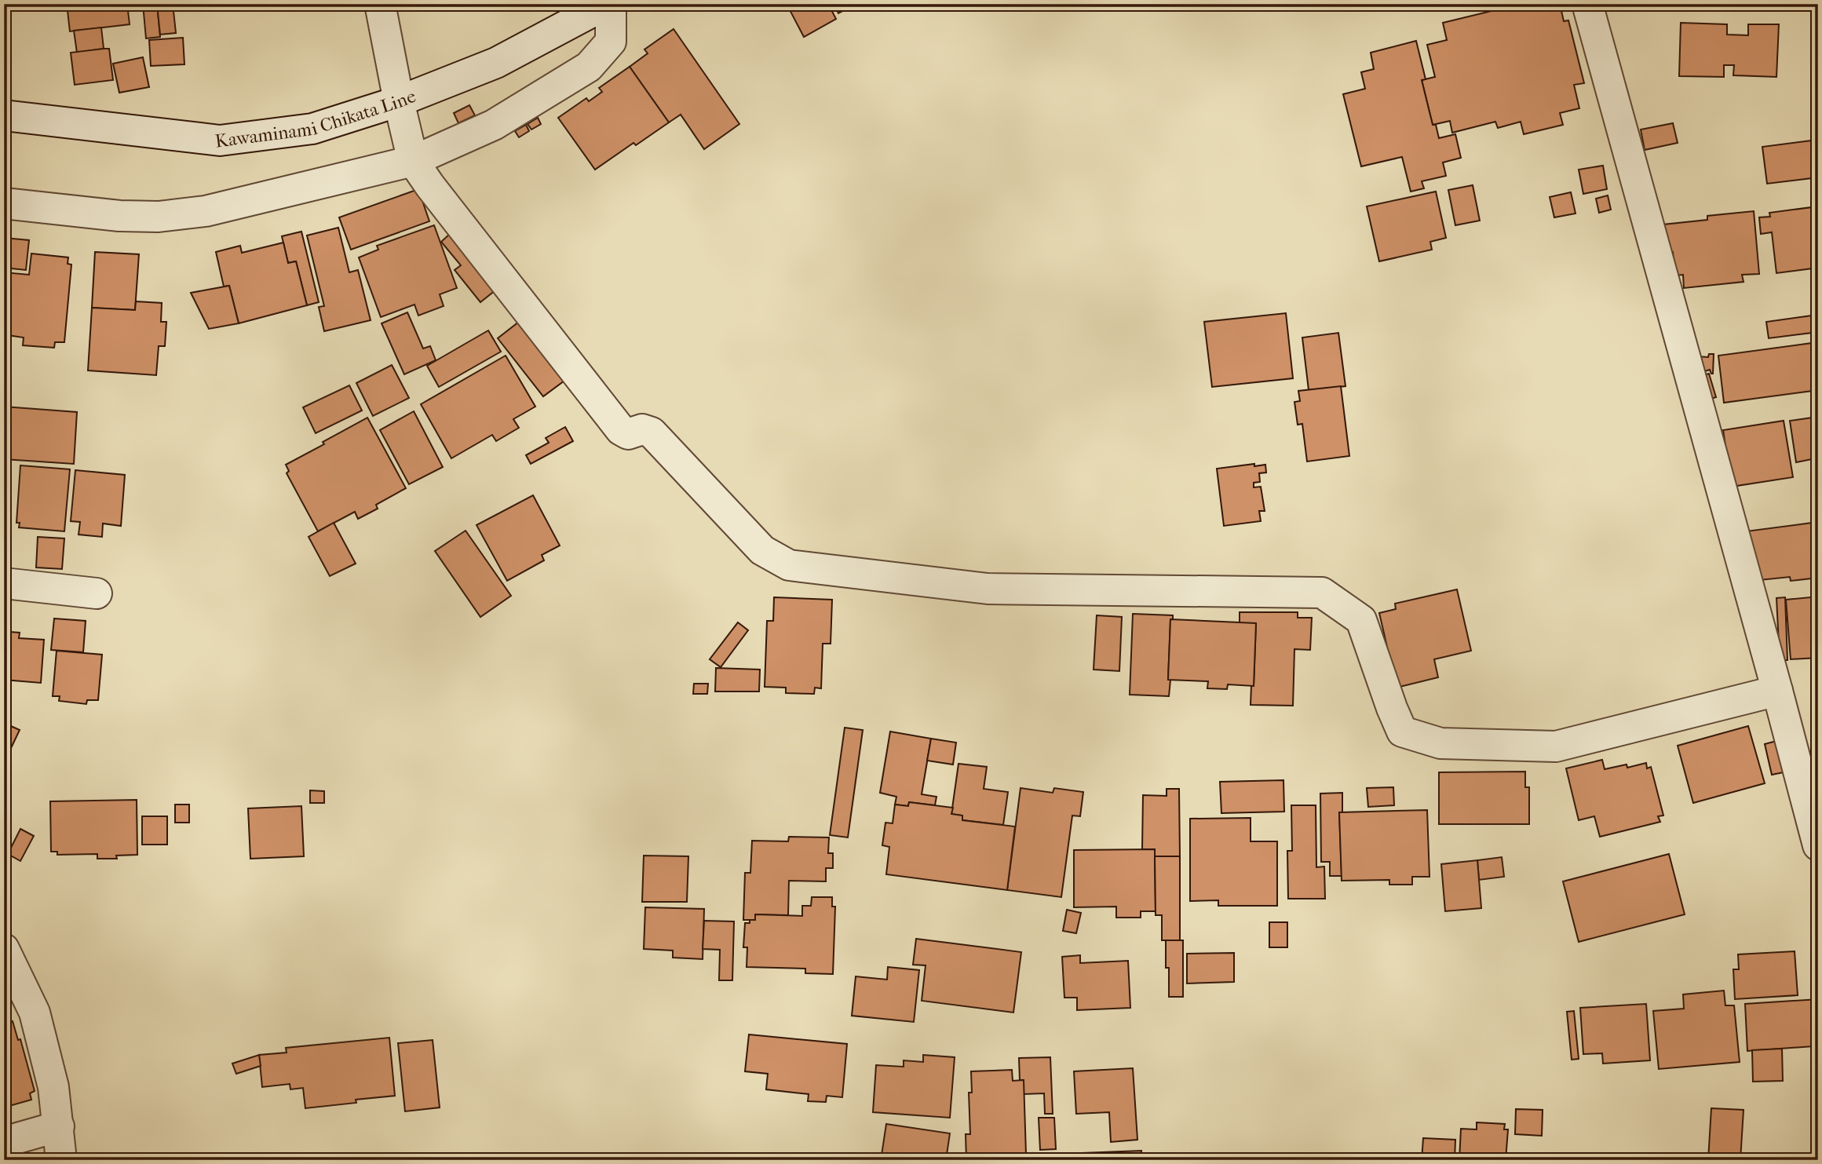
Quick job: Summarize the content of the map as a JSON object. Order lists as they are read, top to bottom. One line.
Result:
{"streets":{"street":["Kawaminami Chikata Line"]}}
